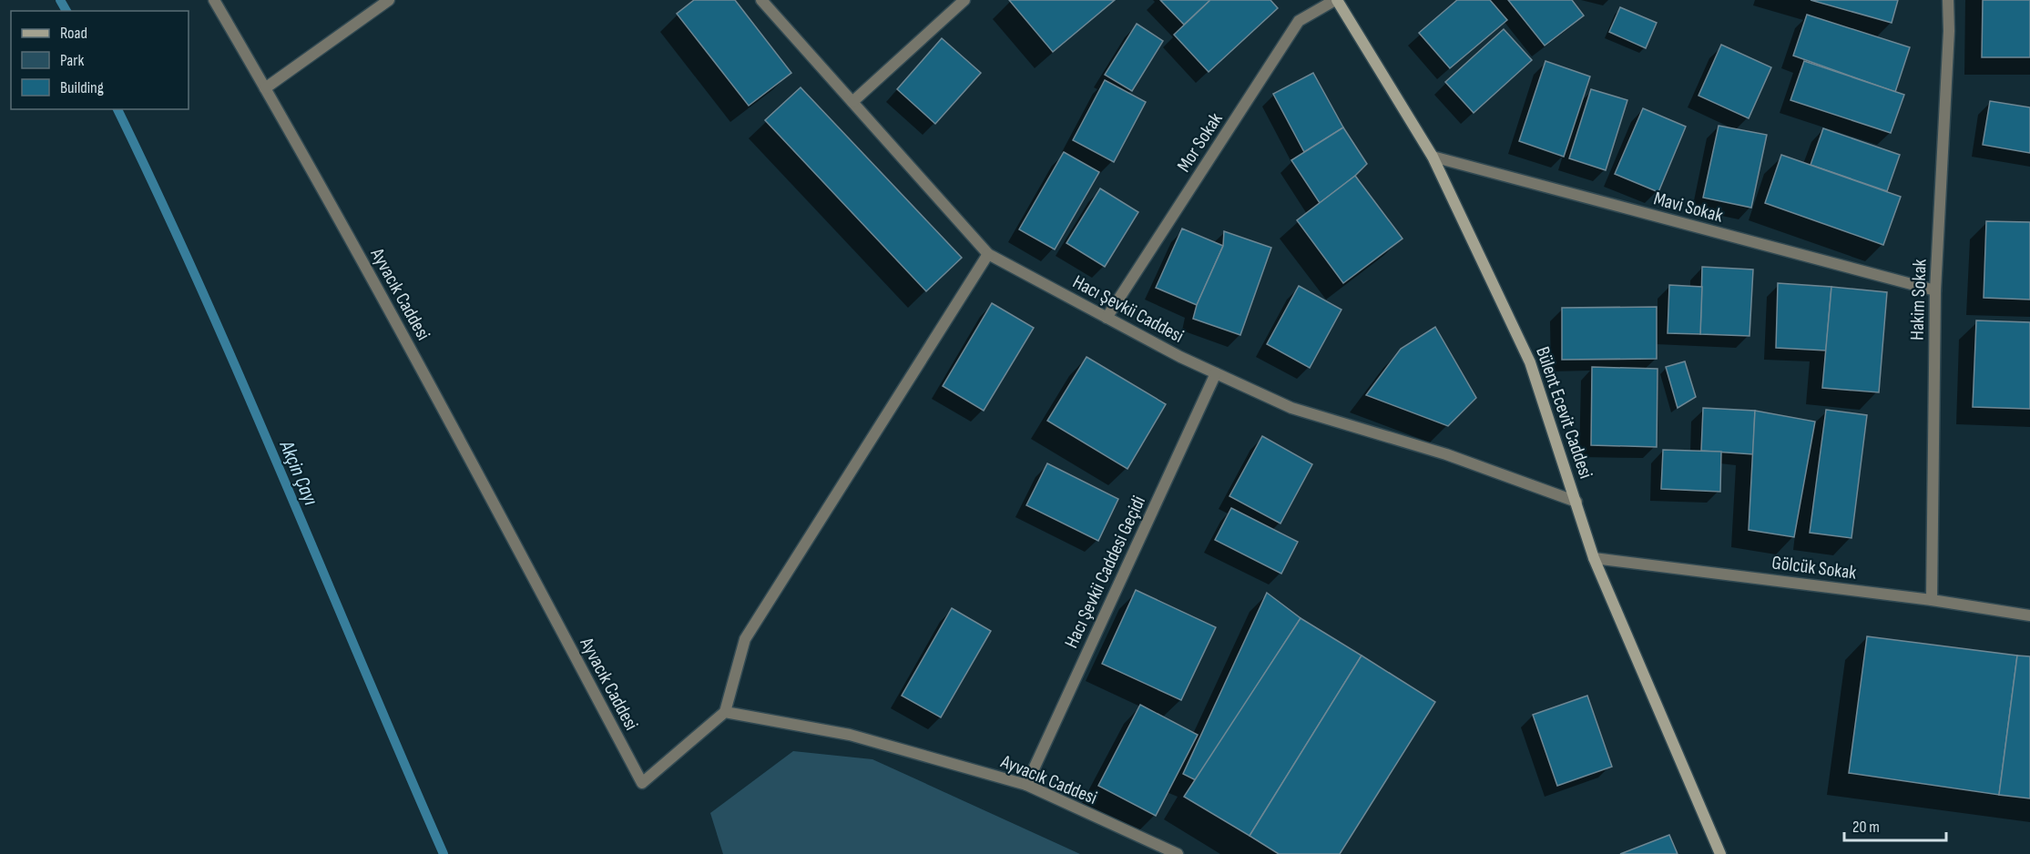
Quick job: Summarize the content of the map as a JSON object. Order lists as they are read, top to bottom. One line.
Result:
{"streets":{"main road":["Bülent Ecevit Caddesi"],"street":["Mor Sokak","Mavi Sokak","Ayvacık Caddesi","Hakim Sokak","Hacı Şevkii Caddesi","Gölcük Sokak","Hacı Şevkii Caddesi Geçidi"]},"crossings":[["Mor Sokak","Hacı Şevkii Caddesi"],["Mor Sokak","Bülent Ecevit Caddesi"],["Mavi Sokak","Hakim Sokak"],["Mavi Sokak","Bülent Ecevit Caddesi"],["Ayvacık Caddesi","Hacı Şevkii Caddesi Geçidi"],["Hakim Sokak","Gölcük Sokak"],["Hacı Şevkii Caddesi","Bülent Ecevit Caddesi"],["Hacı Şevkii Caddesi","Hacı Şevkii Caddesi Geçidi"],["Bülent Ecevit Caddesi","Gölcük Sokak"]],"water":["Akçin Çayı"],"legend":["Road","Park","Building"],"scale_bar":"20 m"}
